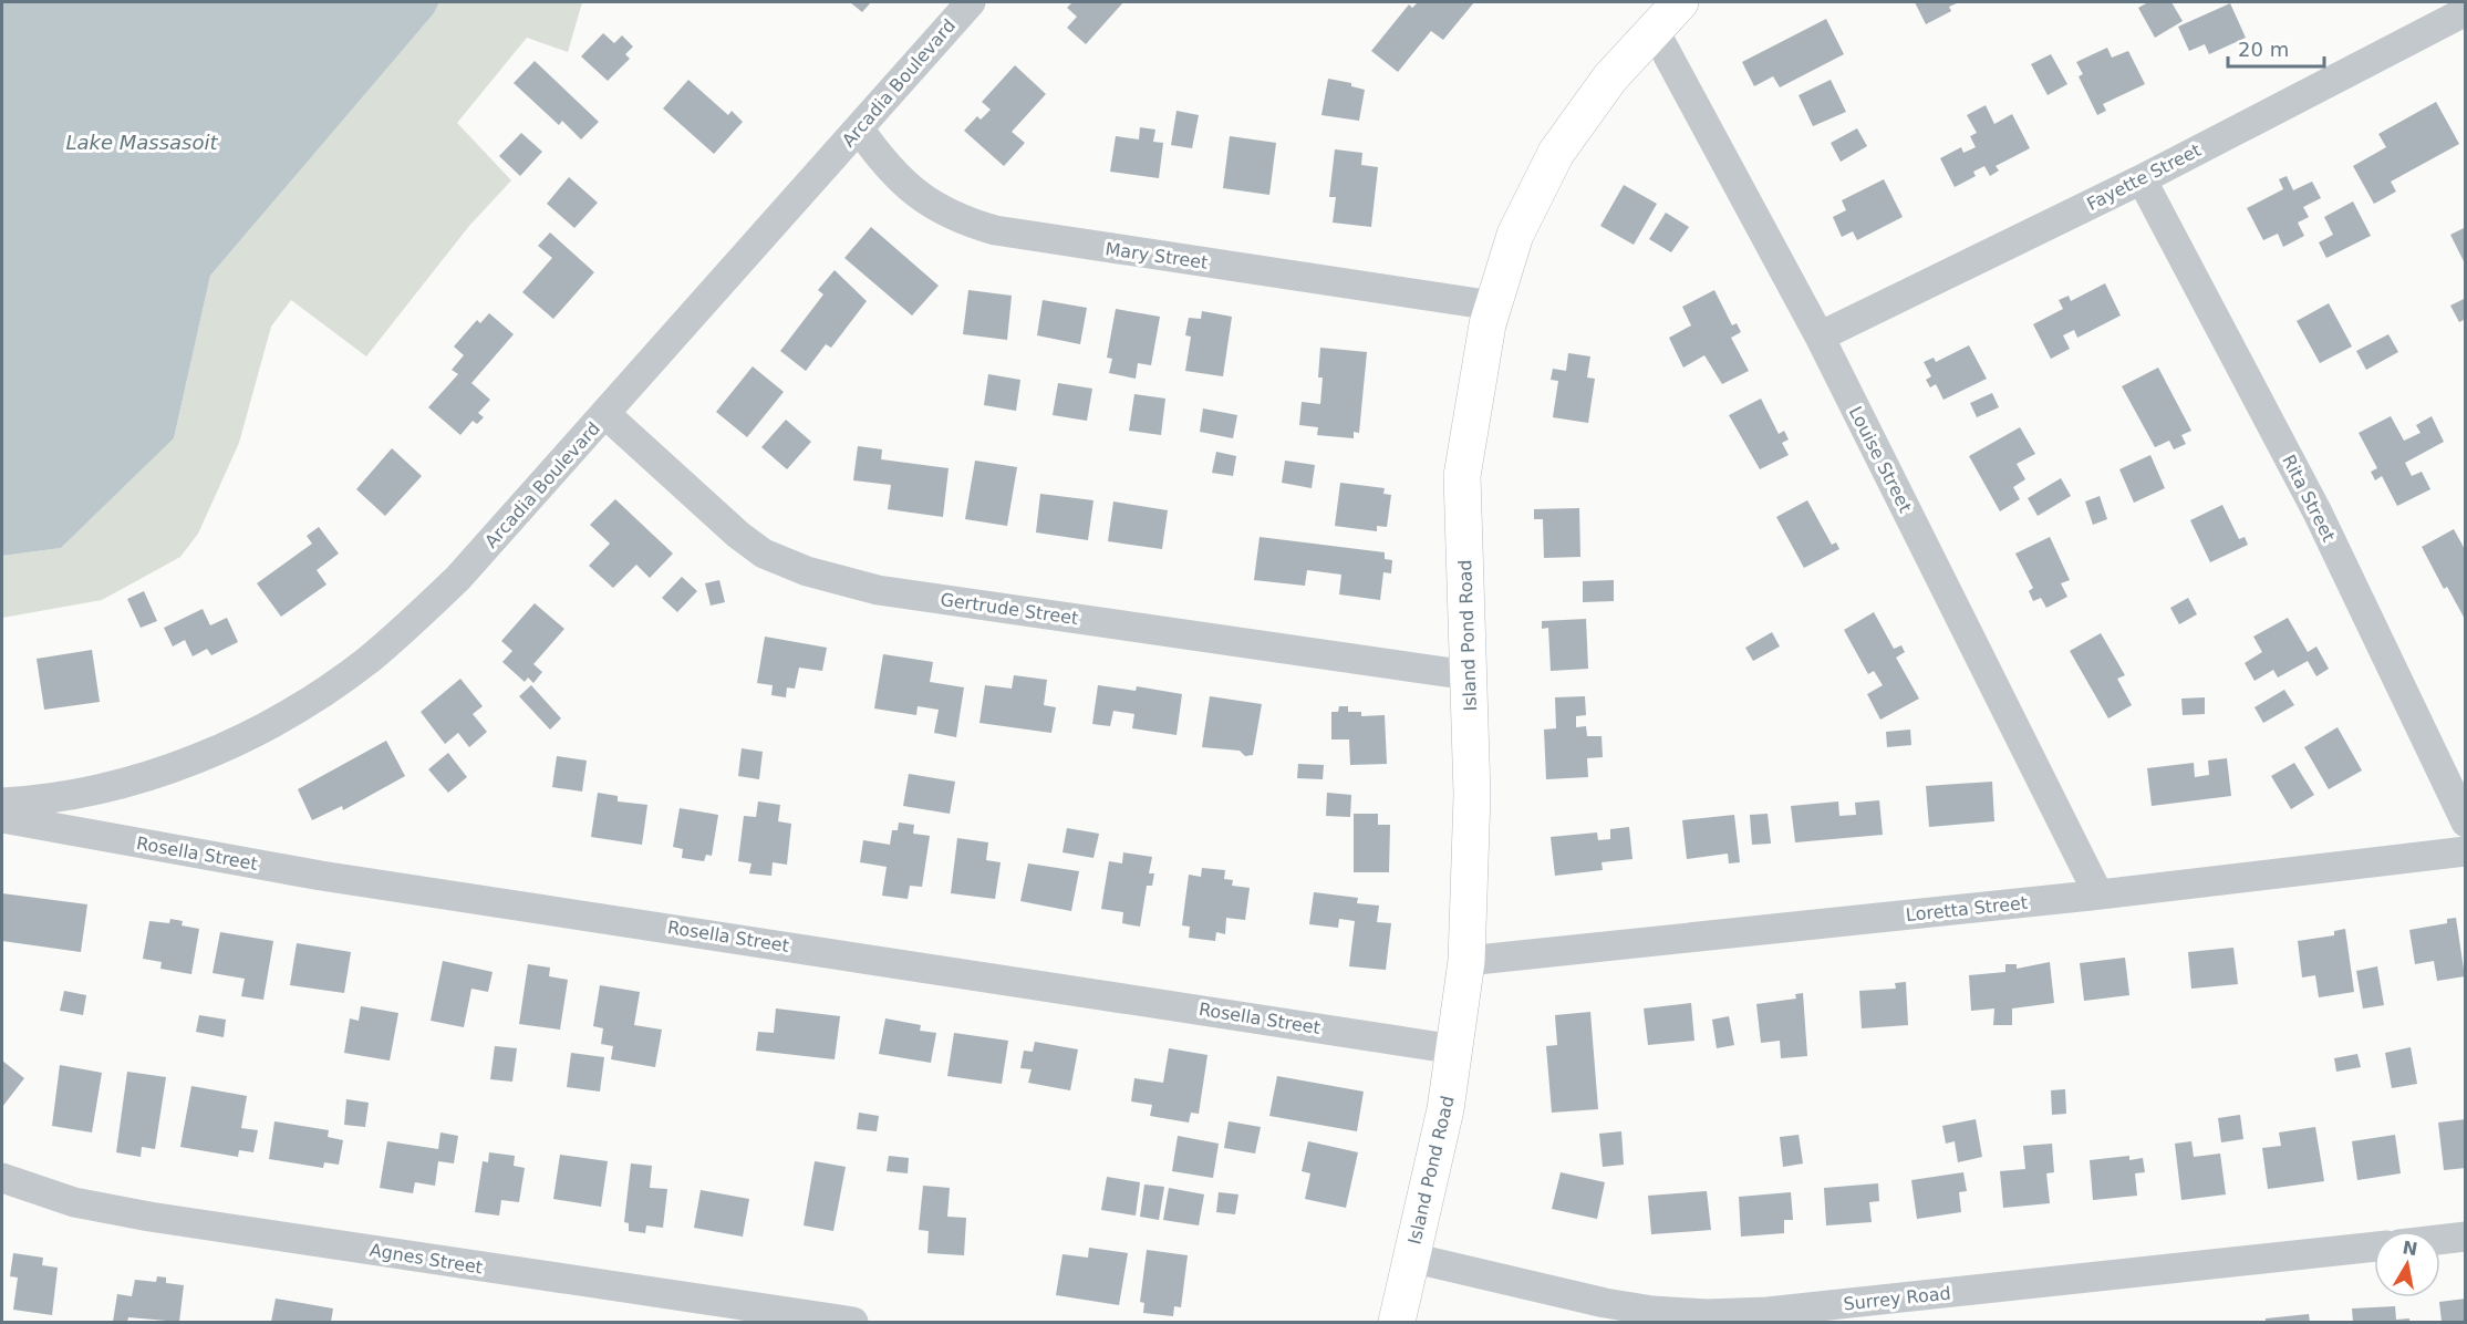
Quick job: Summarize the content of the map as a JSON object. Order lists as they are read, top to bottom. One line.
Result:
{"streets":{"main road":["Island Pond Road"],"street":["Arcadia Boulevard","Fayette Street","Mary Street","Louise Street","Rita Street","Gertrude Street","Rosella Street","Loretta Street","Agnes Street","Surrey Road"]},"crossings":[["Arcadia Boulevard","Mary Street"],["Arcadia Boulevard","Gertrude Street"],["Fayette Street","Louise Street"],["Fayette Street","Rita Street"],["Mary Street","Island Pond Road"],["Louise Street","Island Pond Road"],["Louise Street","Loretta Street"],["Gertrude Street","Island Pond Road"],["Island Pond Road","Rosella Street"],["Island Pond Road","Loretta Street"],["Island Pond Road","Surrey Road"]],"water":["Lake Massasoit"],"scale_bar":"20 m","north":"top"}
